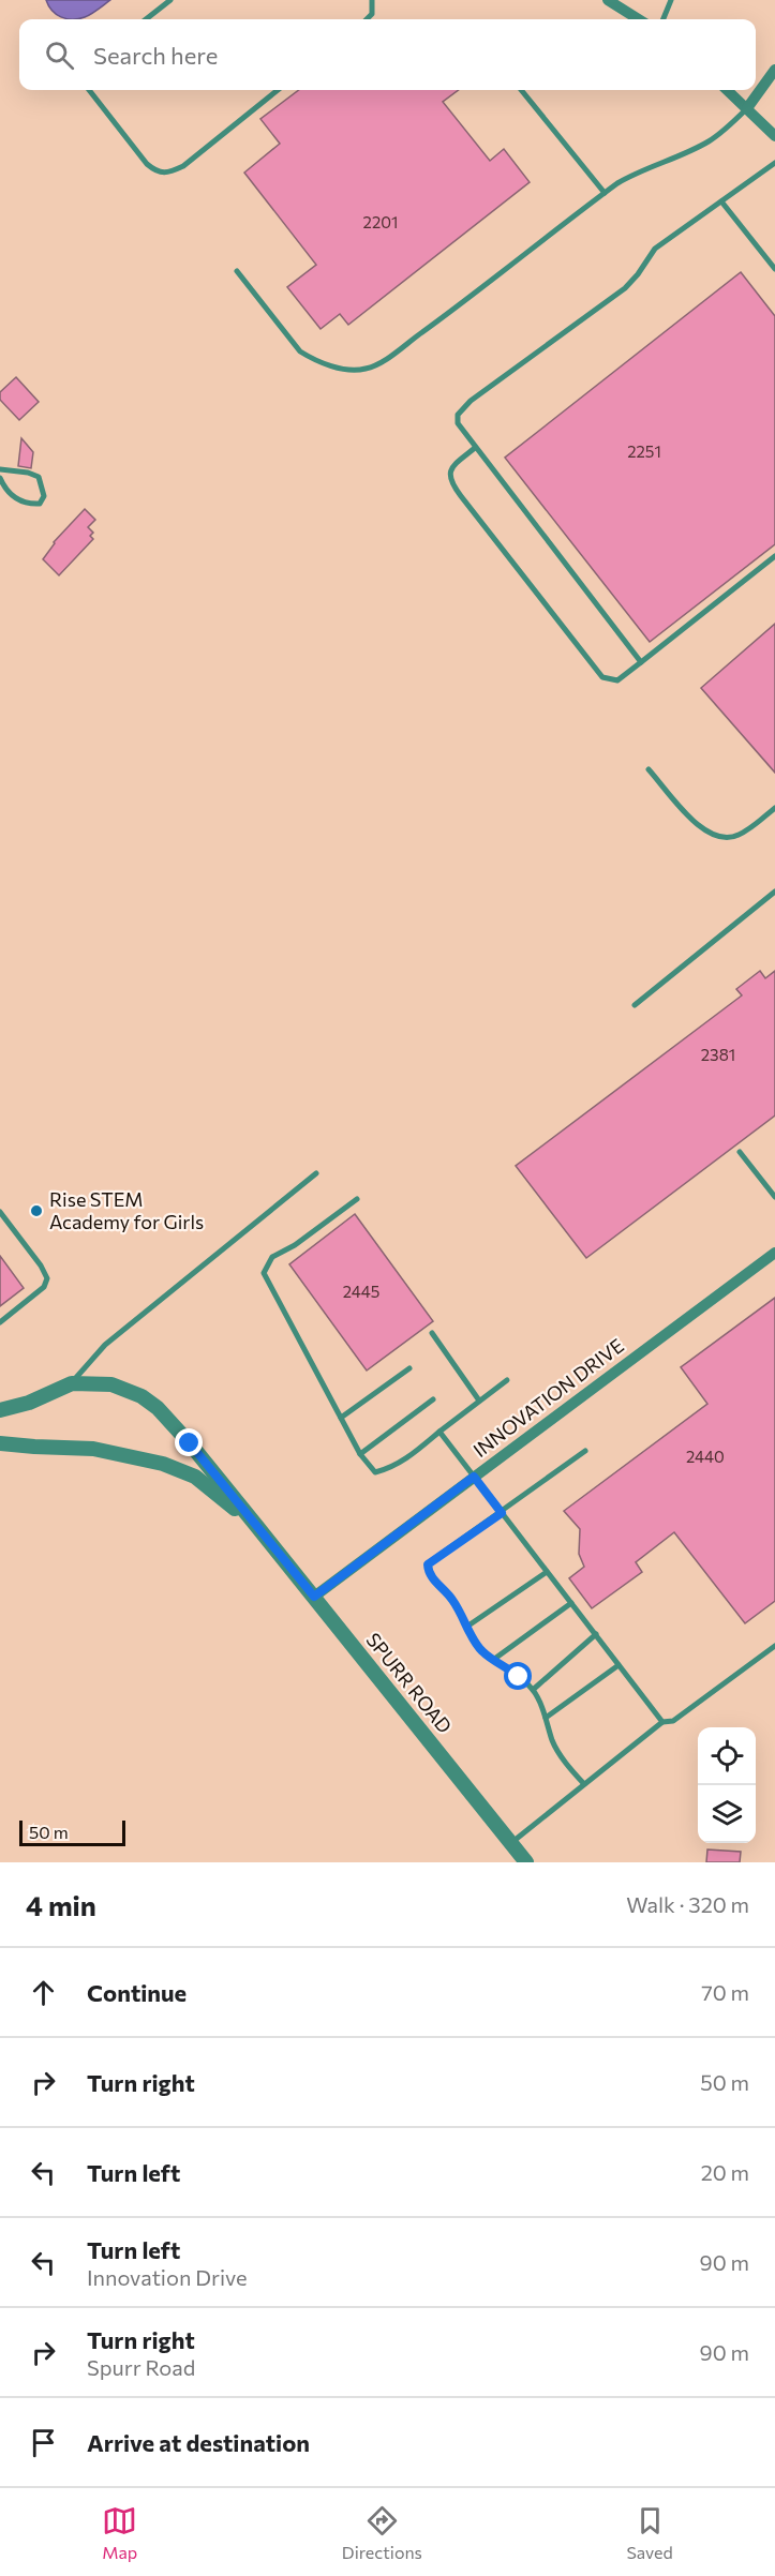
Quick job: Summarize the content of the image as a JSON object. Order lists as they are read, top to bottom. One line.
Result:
{"streets":{"street":["INNOVATION DRIVE","SPURR ROAD"]},"crossings":[["INNOVATION DRIVE","SPURR ROAD"]],"places":["Rise STEM Academy for Girls"],"house_numbers":["2201","2251","2381","2445","2440"],"scale_bar":"50 m","page":{"search":"Search here","scale":"50 m","heading":["4 min","Walk · 320 m"],"list":[["Continue","70 m"],["Turn right","50 m"],["Turn left","20 m"],["Turn left","Innovation Drive","90 m"],["Turn right","Spurr Road","90 m"],"Arrive at destination"],"nav":["Map","Directions","Saved"]}}
